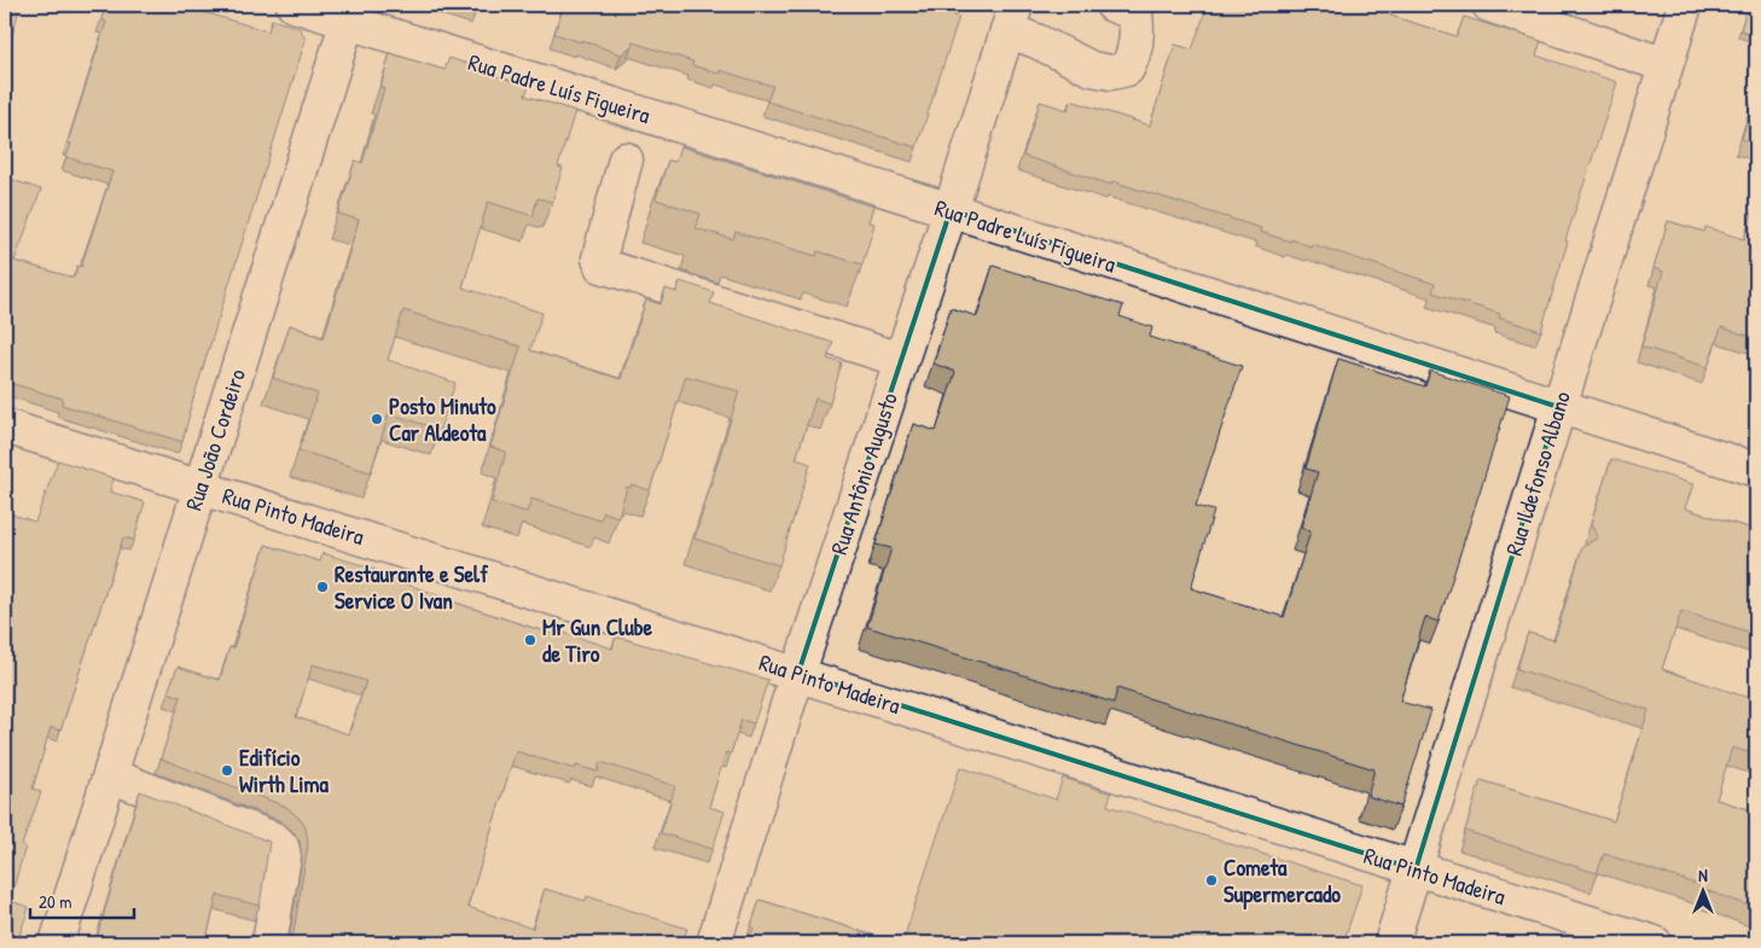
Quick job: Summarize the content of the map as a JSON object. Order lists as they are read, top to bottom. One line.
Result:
{"streets":{"street":["Rua Padre Luís Figueira","Rua João Cordeiro","Rua Antônio Augusto","Rua Ildefonso Albano","Rua Pinto Madeira"]},"crossings":[["Rua Padre Luís Figueira","Rua João Cordeiro"],["Rua Padre Luís Figueira","Rua Antônio Augusto"],["Rua Padre Luís Figueira","Rua Ildefonso Albano"],["Rua João Cordeiro","Rua Pinto Madeira"],["Rua Antônio Augusto","Rua Pinto Madeira"],["Rua Ildefonso Albano","Rua Pinto Madeira"]],"places":["Posto Minuto Car Aldeota","Restaurante e Self Service O Ivan","Mr Gun Clube de Tiro","Edifício Wirth Lima","Cometa Supermercado"],"scale_bar":"20 m","north":"top"}
